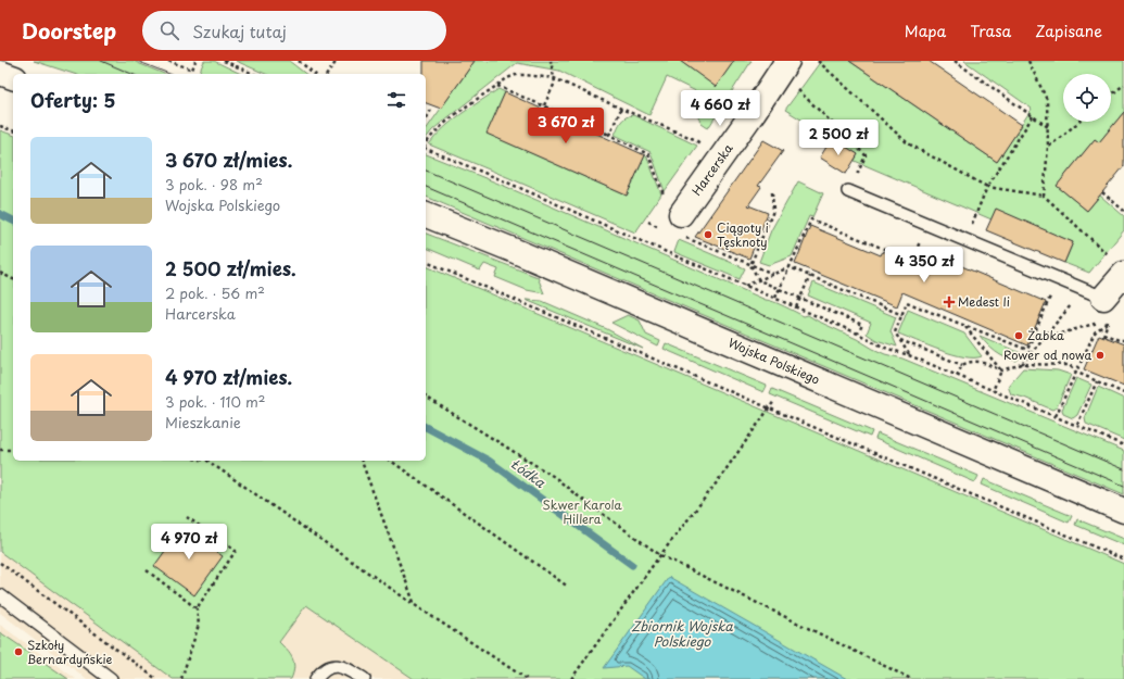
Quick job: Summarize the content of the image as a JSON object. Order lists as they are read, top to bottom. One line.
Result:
{"streets":{"main road":["Harcerska","Wojska Polskiego"]},"water":["Łódka","Zbiornik Wojska Polskiego"],"parks":["Skwer Karola Hillera"],"places":{"other":["Ciągoty i Tęsknoty","Żabka","Rower od nowa","Szkoły Bernardyńskie"],"health":["Medest Ii"]},"page":{"header":"Doorstep","search":"Szukaj tutaj","nav":["Mapa","Trasa","Zapisane"],"heading":"Oferty: 5","price":["4 660 zł","3 670 zł","2 500 zł","4 350 zł","4 970 zł"],"list":[{"name":"3 670 zł/mies.","note":"3 pok. · 98 m² · Wojska Polskiego"},{"name":"2 500 zł/mies.","note":"2 pok. · 56 m² · Harcerska"},{"name":"4 970 zł/mies.","note":"3 pok. · 110 m² · Mieszkanie"}]}}
